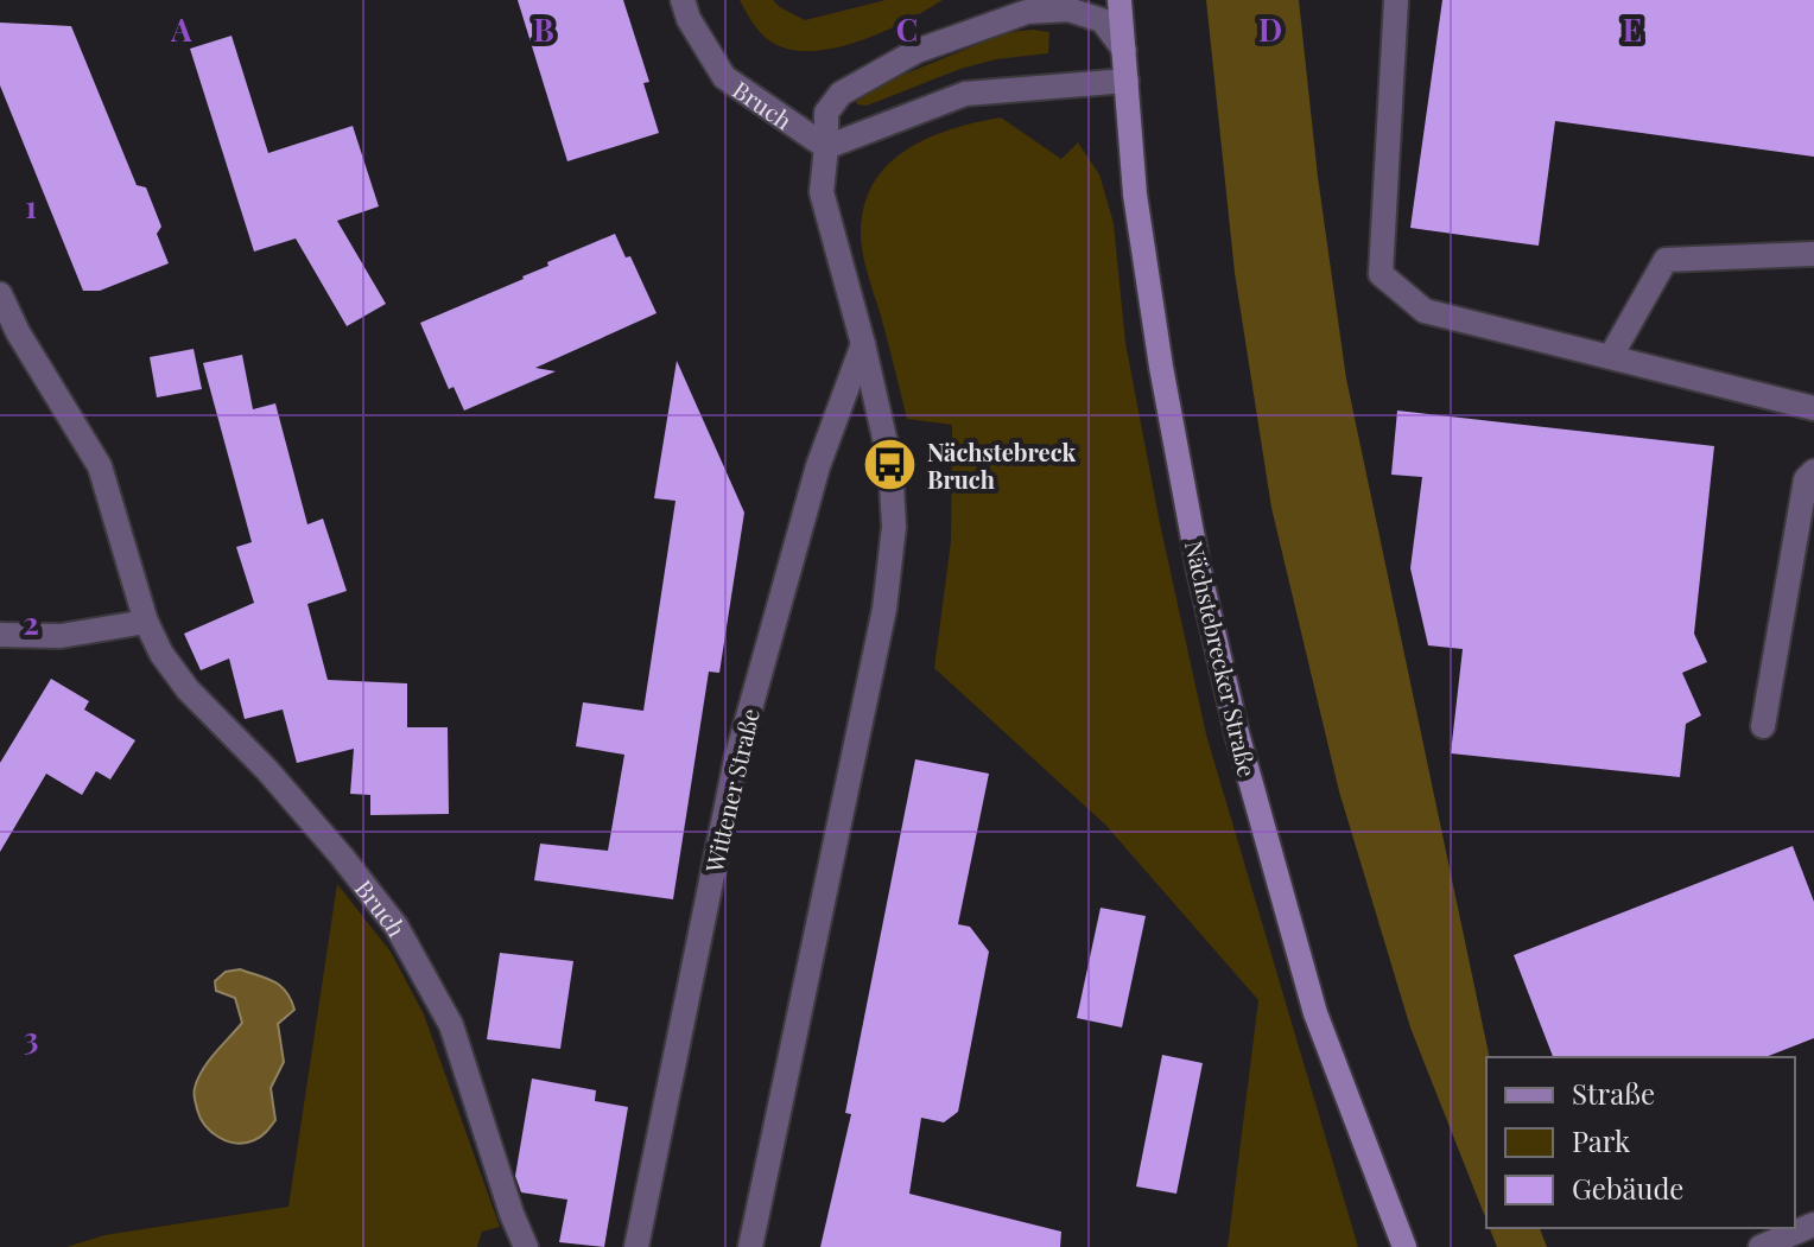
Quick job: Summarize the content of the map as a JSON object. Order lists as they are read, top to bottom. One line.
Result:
{"streets":{"main road":["Nächstebrecker Straße"],"street":["Bruch","Wittener Straße"]},"places":{"bus stop":["Nächstebreck Bruch"]},"legend":["Straße","Park","Gebäude"],"grid":{"columns":["A","B","C","D","E"],"rows":["1","2","3"]}}
